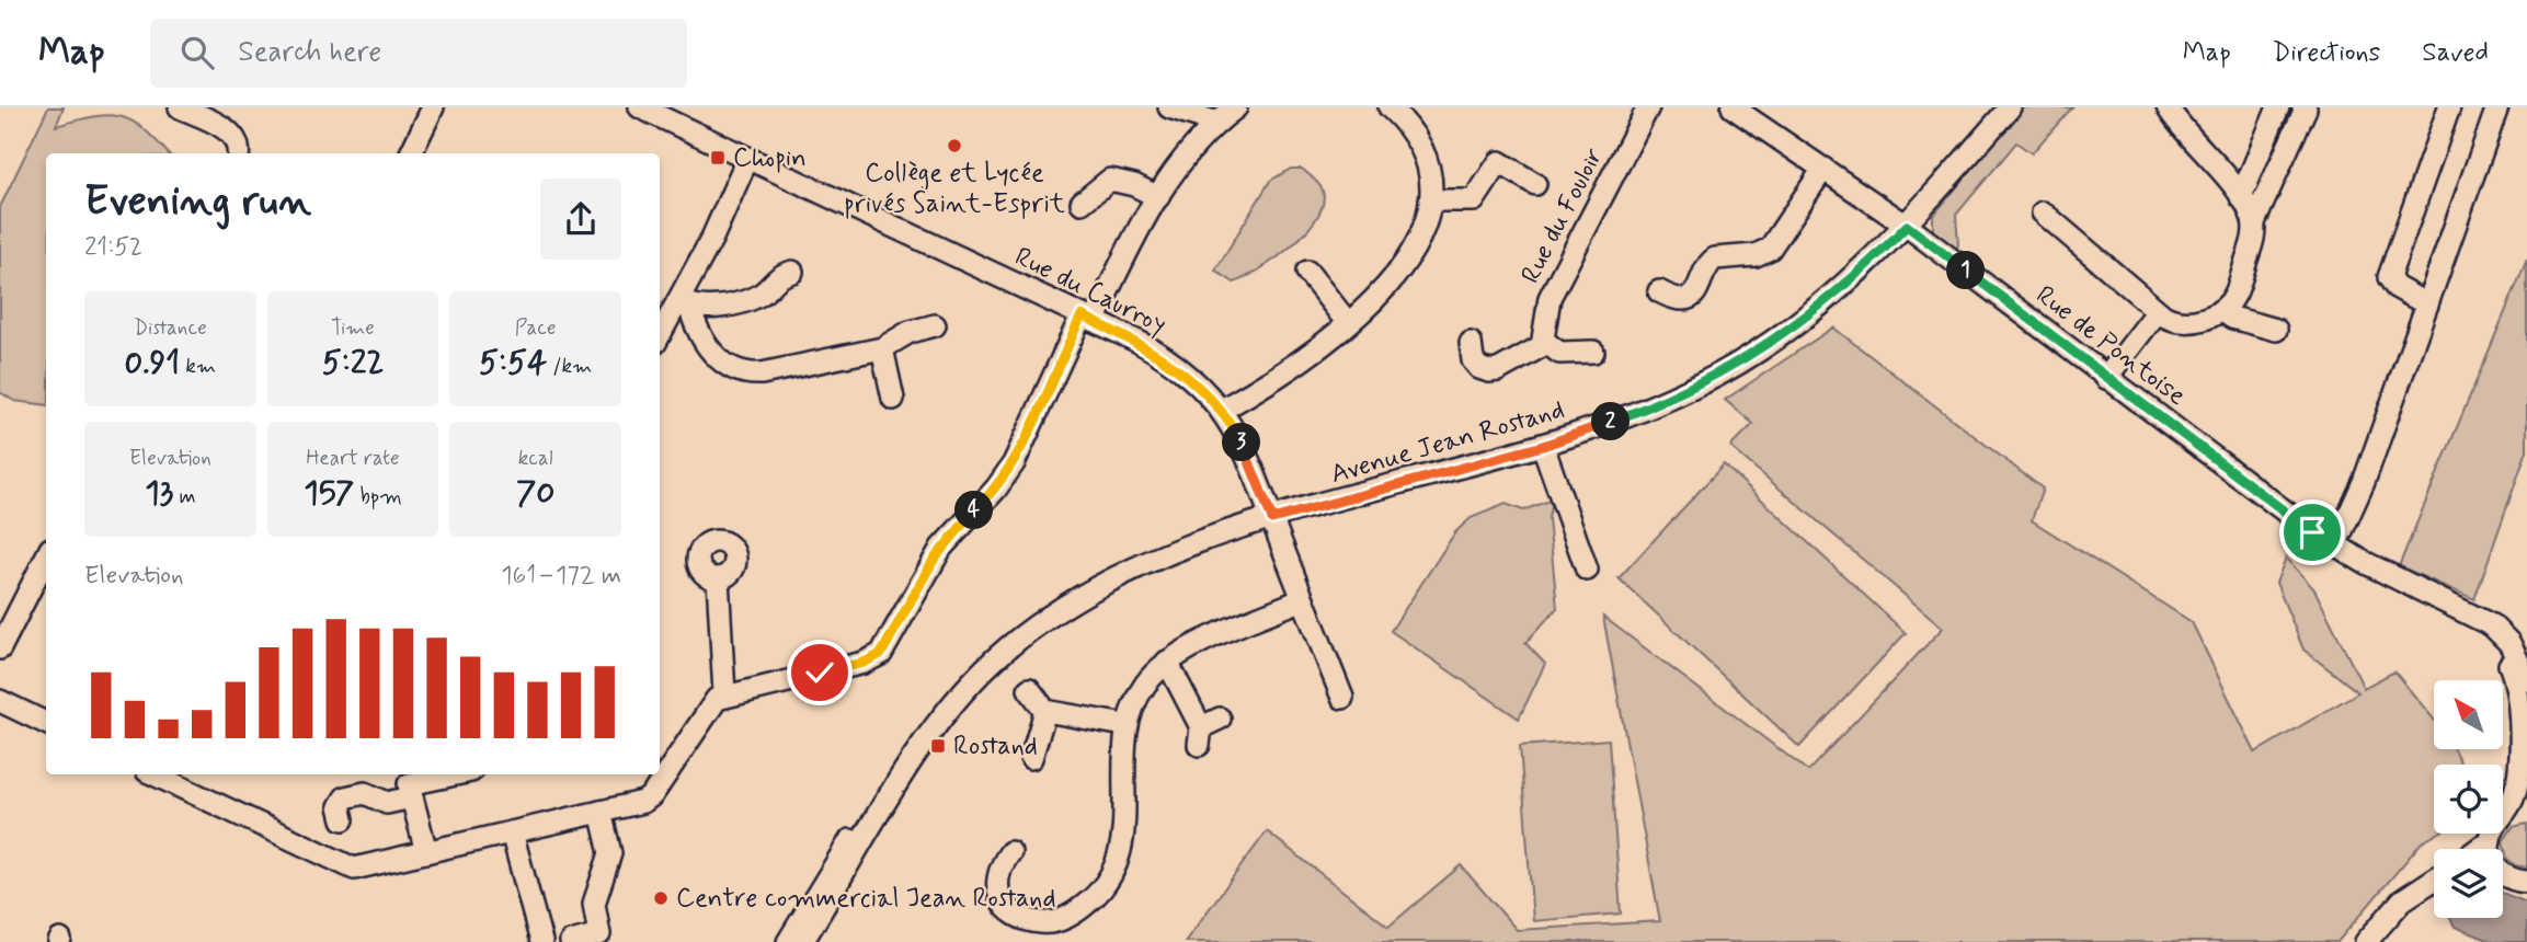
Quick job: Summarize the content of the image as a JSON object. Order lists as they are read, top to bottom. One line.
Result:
{"streets":{"street":["Rue du Fouloir","Rue du Caurroy","Rue de Pontoise","Avenue Jean Rostand"]},"crossings":[["Rue du Caurroy","Avenue Jean Rostand"],["Rue de Pontoise","Avenue Jean Rostand"]],"places":{"other":["Collège et Lycée privés Saint-Esprit","Centre commercial Jean Rostand"],"transit":["Chopin","Rostand"]},"north":"top left","page":{"header":"Map","search":"Search here","nav":["Map","Directions","Saved"],"heading":["Evening run","21:52"],"pins":["1","2","3","4"],"stats":[["Distance","0.91 km"],["Time","5:22"],["Pace","5:54 /km"],["Elevation","13 m"],["Heart rate","157 bpm"],["kcal","70"]],"chart":["Elevation","161–172 m"]}}
